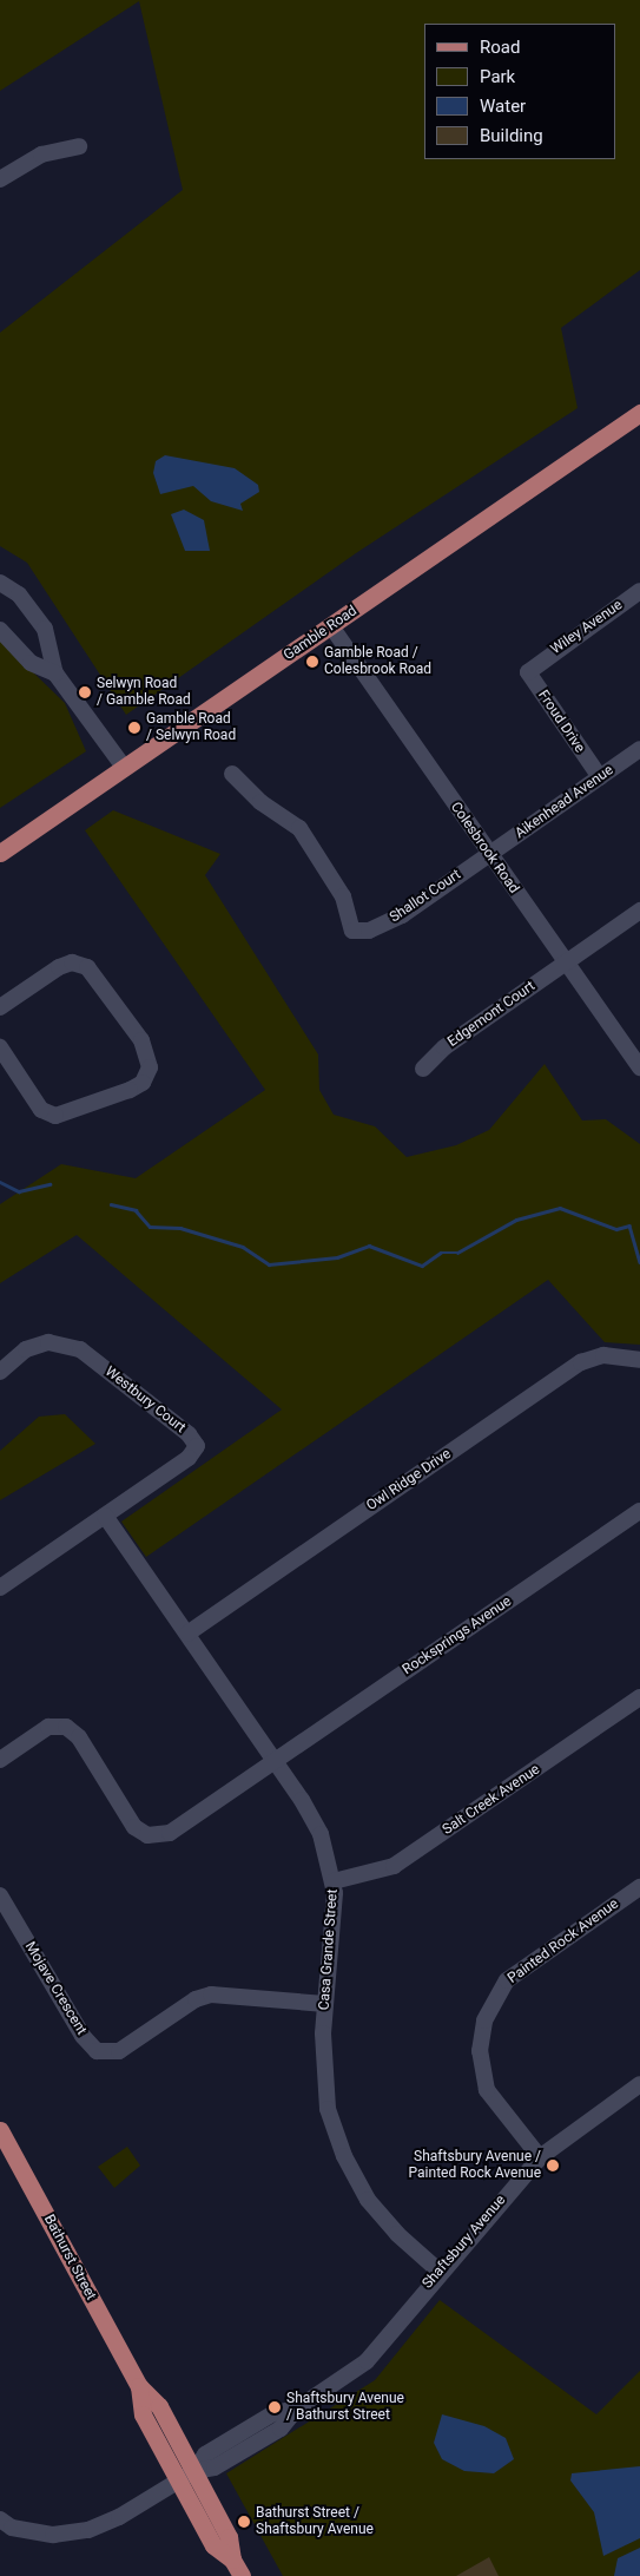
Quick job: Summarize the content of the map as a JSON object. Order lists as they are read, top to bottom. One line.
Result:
{"streets":{"main road":["Gamble Road","Bathurst Street"],"street":["Wiley Avenue","Froud Drive","Aikenhead Avenue","Colesbrook Road","Shallot Court","Edgemont Court","Westbury Court","Owl Ridge Drive","Rocksprings Avenue","Salt Creek Avenue","Painted Rock Avenue","Casa Grande Street","Mojave Crescent","Shaftsbury Avenue"]},"crossings":[["Wiley Avenue","Froud Drive"],["Gamble Road","Colesbrook Road"],["Froud Drive","Aikenhead Avenue"],["Aikenhead Avenue","Colesbrook Road"],["Aikenhead Avenue","Shallot Court"],["Colesbrook Road","Shallot Court"],["Colesbrook Road","Edgemont Court"],["Westbury Court","Casa Grande Street"],["Owl Ridge Drive","Casa Grande Street"],["Rocksprings Avenue","Casa Grande Street"],["Salt Creek Avenue","Casa Grande Street"],["Painted Rock Avenue","Shaftsbury Avenue"],["Casa Grande Street","Mojave Crescent"],["Casa Grande Street","Shaftsbury Avenue"],["Shaftsbury Avenue","Bathurst Street"]],"places":["Gamble Road / Colesbrook Road","Selwyn Road / Gamble Road","Gamble Road / Selwyn Road","Shaftsbury Avenue / Painted Rock Avenue","Shaftsbury Avenue / Bathurst Street","Bathurst Street / Shaftsbury Avenue"],"legend":["Road","Park","Water","Building"]}
